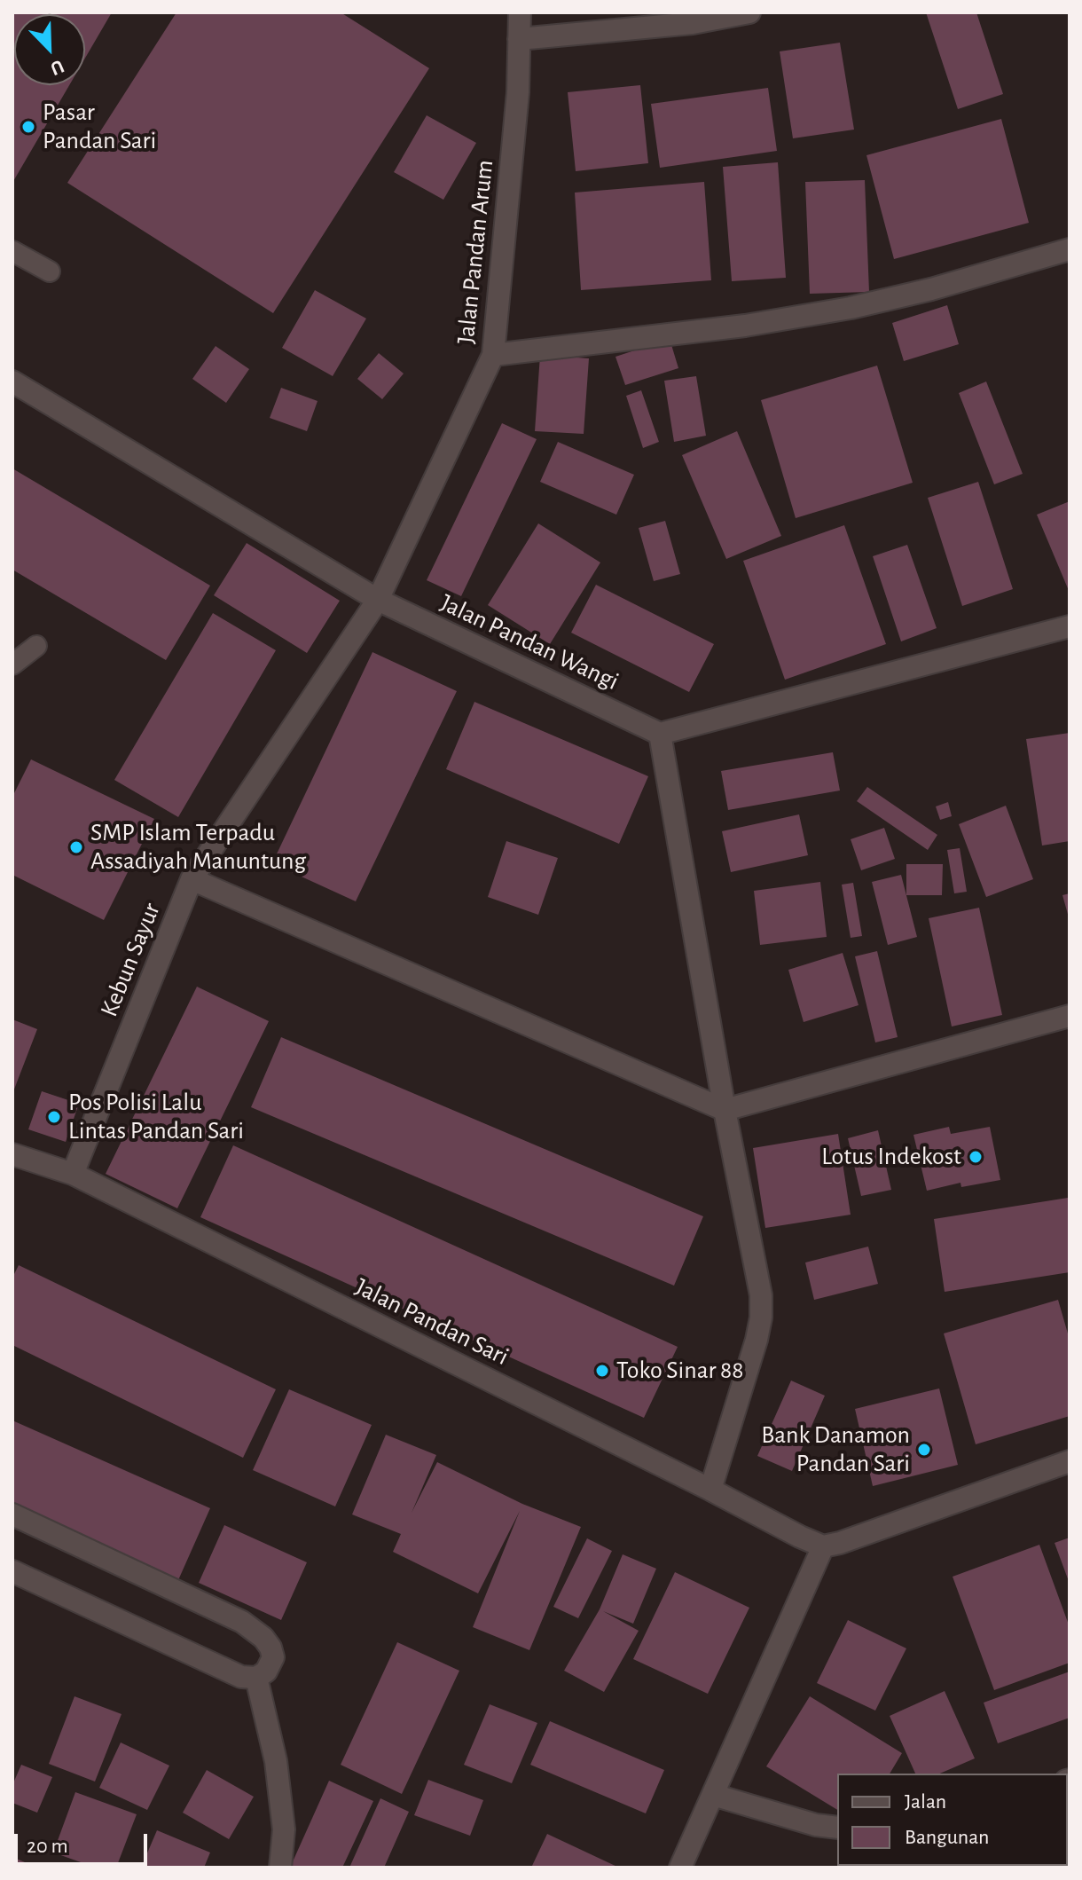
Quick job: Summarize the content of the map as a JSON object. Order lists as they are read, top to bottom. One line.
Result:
{"streets":{"street":["Jalan Pandan Arum","Jalan Pandan Wangi","Kebun Sayur","Jalan Pandan Sari"]},"crossings":[["Jalan Pandan Arum","Jalan Pandan Wangi"],["Jalan Pandan Arum","Kebun Sayur"],["Jalan Pandan Wangi","Kebun Sayur"],["Kebun Sayur","Jalan Pandan Sari"]],"places":["Pasar Pandan Sari","SMP Islam Terpadu Assadiyah Manuntung","Pos Polisi Lalu Lintas Pandan Sari","Lotus Indekost","Toko Sinar 88","Bank Danamon Pandan Sari"],"legend":["Jalan","Bangunan"],"scale_bar":"20 m","north":"bottom right"}
